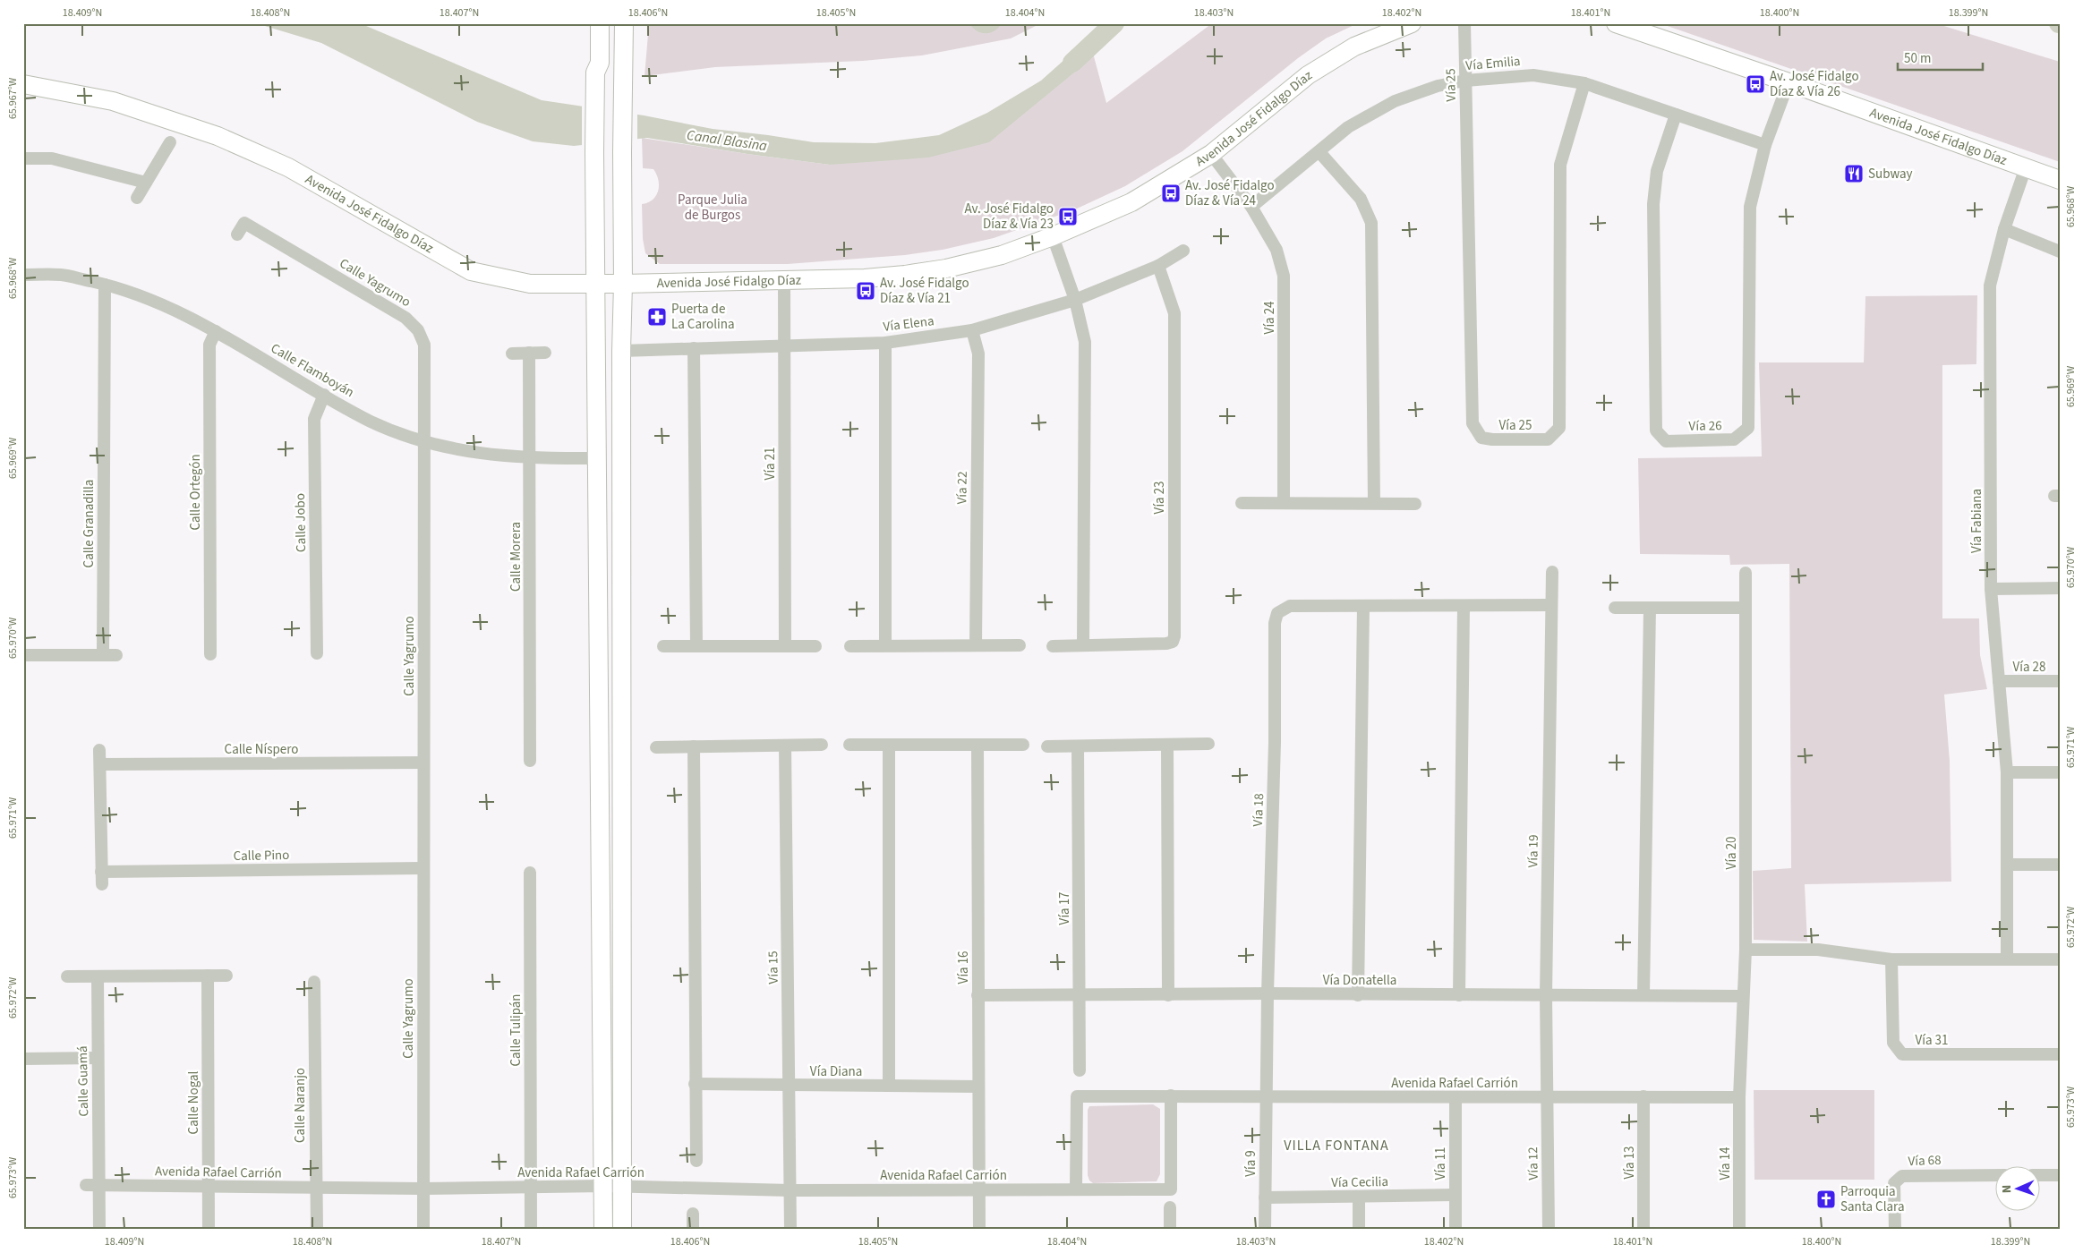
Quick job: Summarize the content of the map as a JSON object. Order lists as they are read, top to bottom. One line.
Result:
{"streets":{"main road":["Avenida José Fidalgo Díaz"],"street":["Vía Emilia","Vía 25","Calle Yagrumo","Vía 24","Vía Elena","Calle Flamboyán","Vía 26","Vía 21","Vía 22","Calle Ortegón","Vía 23","Vía Fabiana","Calle Jobo","Calle Granadilla","Calle Morera","Vía 28","Calle Níspero","Vía 18","Vía 19","Vía 20","Calle Pino","Vía 17","Vía 15","Vía 16","Vía Donatella","Calle Tulipán","Vía 31","Vía Diana","Calle Guamá","Avenida Rafael Carrión","Calle Nogal","Calle Naranjo","Vía 68","Vía 13","Vía 9","Vía 11","Vía 12","Vía 14","Vía Cecilia"]},"crossings":[["Vía Emilia","Vía 25"],["Vía Emilia","Vía 24"],["Vía Emilia","Vía 26"],["Avenida José Fidalgo Díaz","Vía 24"],["Avenida José Fidalgo Díaz","Vía 26"],["Avenida José Fidalgo Díaz","Vía 21"],["Avenida José Fidalgo Díaz","Vía Fabiana"],["Calle Yagrumo","Calle Flamboyán"],["Calle Yagrumo","Calle Níspero"],["Calle Yagrumo","Calle Pino"],["Calle Yagrumo","Avenida Rafael Carrión"],["Vía Elena","Vía 21"],["Vía Elena","Vía 22"],["Vía Elena","Vía 23"],["Calle Flamboyán","Calle Ortegón"],["Calle Flamboyán","Calle Jobo"],["Calle Flamboyán","Calle Granadilla"],["Calle Flamboyán","Calle Morera"],["Vía Fabiana","Vía 28"],["Calle Níspero","Calle Pino"],["Vía 18","Vía Donatella"],["Vía 18","Avenida Rafael Carrión"],["Vía 18","Vía 9"],["Vía 19","Vía Donatella"],["Vía 19","Avenida Rafael Carrión"],["Vía 19","Vía 12"],["Vía 20","Vía Donatella"],["Vía 20","Avenida Rafael Carrión"],["Vía 20","Vía 14"],["Vía 17","Vía Donatella"],["Vía 15","Vía Diana"],["Vía 15","Avenida Rafael Carrión"],["Vía 16","Vía Donatella"],["Vía 16","Vía Diana"],["Vía 16","Avenida Rafael Carrión"],["Calle Tulipán","Avenida Rafael Carrión"],["Calle Guamá","Avenida Rafael Carrión"],["Avenida Rafael Carrión","Calle Nogal"],["Avenida Rafael Carrión","Calle Naranjo"],["Avenida Rafael Carrión","Vía 13"],["Avenida Rafael Carrión","Vía 9"],["Avenida Rafael Carrión","Vía 11"],["Avenida Rafael Carrión","Vía 12"],["Avenida Rafael Carrión","Vía 14"],["Vía 9","Vía Cecilia"],["Vía 11","Vía Cecilia"]],"districts":["VILLA FONTANA"],"water":["Canal Blasina"],"parks":["Parque Julia de Burgos"],"places":{"bus stop":["Av. José Fidalgo Díaz & Vía 26","Av. José Fidalgo Díaz & Vía 24","Av. José Fidalgo Díaz & Vía 23","Av. José Fidalgo Díaz & Vía 21"],"restaurant":["Subway"],"pharmacy":["Puerta de La Carolina"],"church":["Parroquia Santa Clara"]},"scale_bar":"50 m","north":"left","coordinates":["18.409°N","18.408°N","18.407°N","18.406°N","18.405°N","18.404°N","18.403°N","18.402°N","18.401°N","18.400°N","18.399°N","65.967°W","65.968°W","65.969°W","65.970°W","65.971°W","65.972°W","65.973°W"]}
